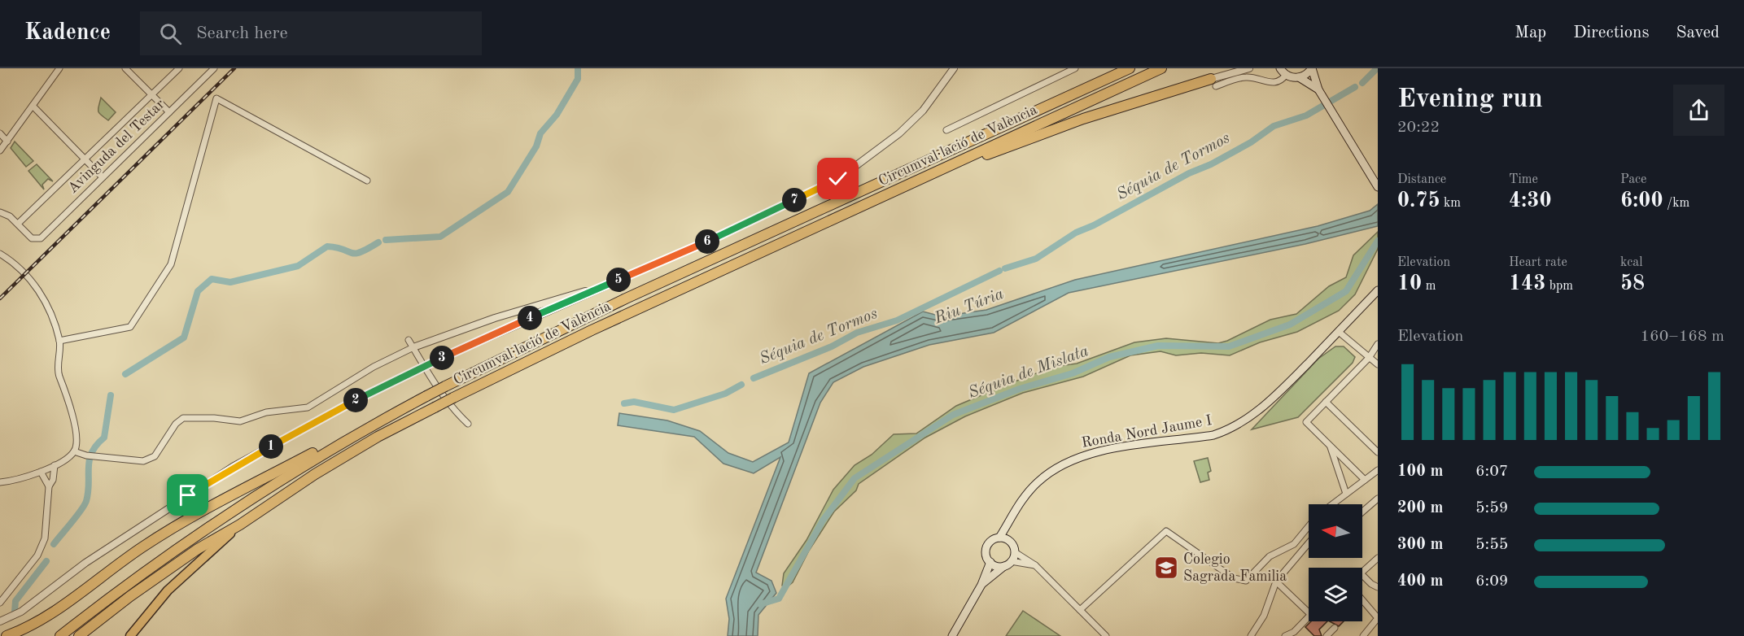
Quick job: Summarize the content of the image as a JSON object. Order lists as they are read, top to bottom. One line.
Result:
{"streets":{"highway":["Circumval·lació de València"],"main road":["Ronda Nord Jaume I"],"street":["Avinguda del Testar"]},"water":["Séquia de Tormos","Riu Túria","Séquia de Mislata"],"places":{"school or university":["Colegio Sagrada Familia"]},"north":"left","page":{"header":"Kadence","search":"Search here","nav":["Map","Directions","Saved"],"heading":["Evening run","20:22"],"stats":[["Distance","0.75 km"],["Time","4:30"],["Pace","6:00 /km"],["Elevation","10 m"],["Heart rate","143 bpm"],["kcal","58"]],"pins":["7","6","5","4","3","2","1"],"chart":["Elevation","160–168 m"],"list":[{"name":"100 m","note":"6:07"},{"name":"200 m","note":"5:59"},{"name":"300 m","note":"5:55"},{"name":"400 m","note":"6:09"}]}}
